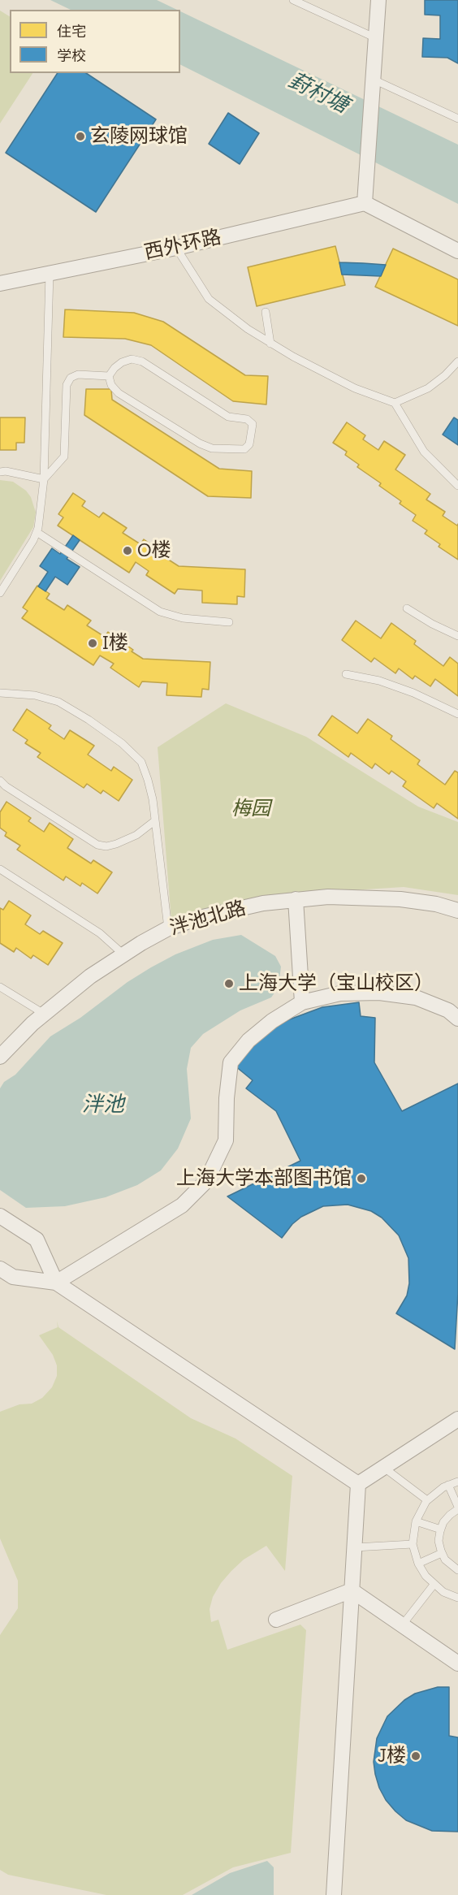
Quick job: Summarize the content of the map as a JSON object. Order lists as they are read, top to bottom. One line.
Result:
{"streets":{"street":["西外环路","泮池北路"]},"water":["葑村塘","泮池"],"parks":["梅园"],"places":["玄陵网球馆","O楼","I楼","上海大学（宝山校区）","上海大学本部图书馆","J楼"],"legend":["住宅","学校"]}
